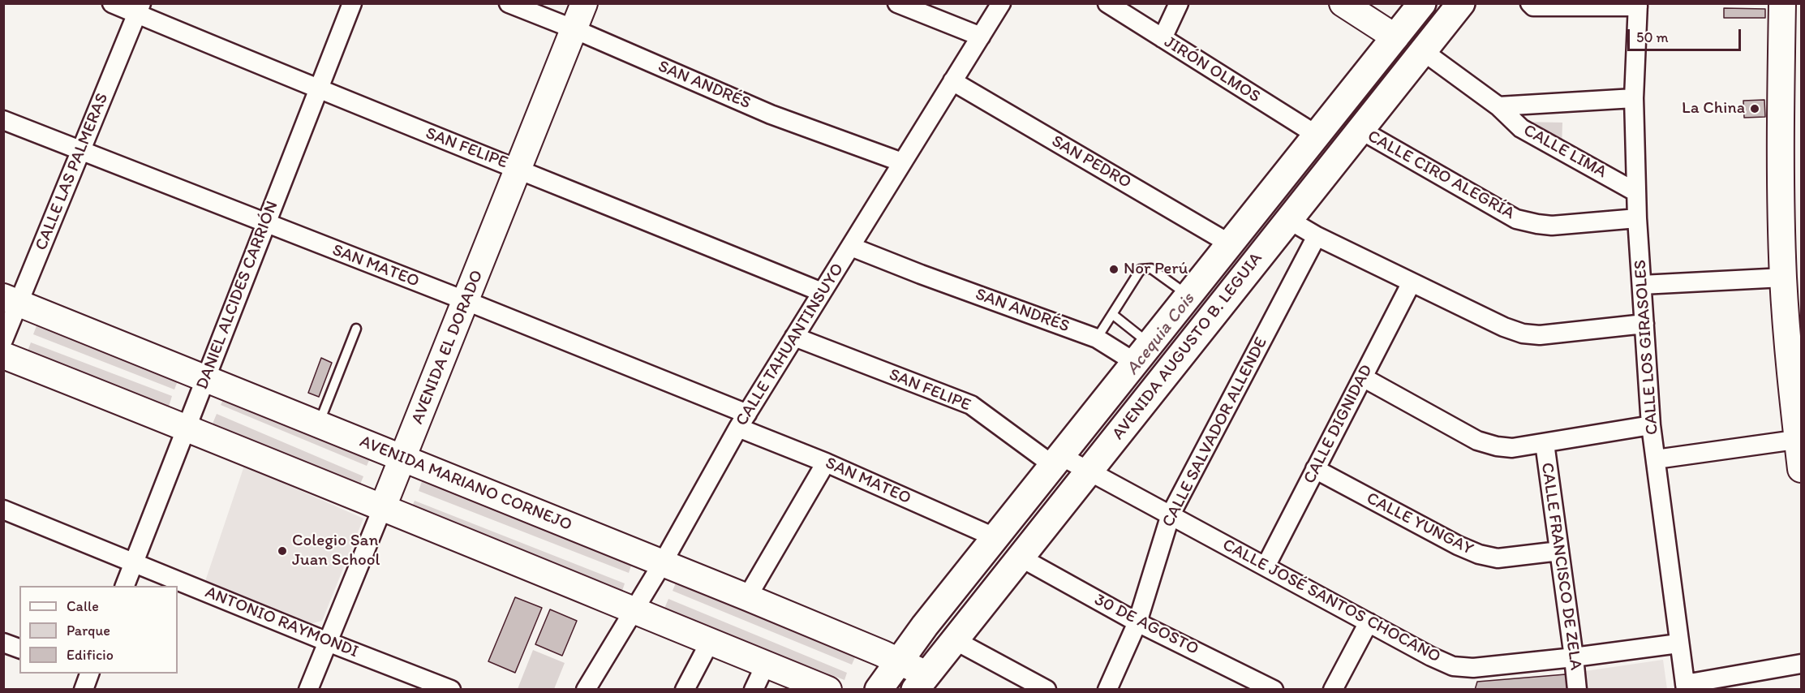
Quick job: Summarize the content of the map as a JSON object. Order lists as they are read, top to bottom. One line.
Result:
{"streets":{"main road":["AVENIDA AUGUSTO B. LEGUIA"],"street":["JIRÓN OLMOS","SAN ANDRÉS","SAN FELIPE","CALLE LIMA","SAN PEDRO","CALLE LAS PALMERAS","CALLE CIRO ALEGRÍA","SAN MATEO","DANIEL ALCIDES CARRIÓN","CALLE TAHUANTINSUYO","AVENIDA EL DORADO","CALLE LOS GIRASOLES","CALLE DIGNIDAD","CALLE SALVADOR ALLENDE","AVENIDA MARIANO CORNEJO","CALLE YUNGAY","CALLE FRANCISCO DE ZELA","CALLE JOSÉ SANTOS CHOCANO","ANTONIO RAYMONDI","30 DE AGOSTO"]},"crossings":[["JIRÓN OLMOS","AVENIDA AUGUSTO B. LEGUIA"],["SAN ANDRÉS","CALLE TAHUANTINSUYO"],["SAN ANDRÉS","AVENIDA AUGUSTO B. LEGUIA"],["SAN ANDRÉS","AVENIDA EL DORADO"],["SAN FELIPE","CALLE LAS PALMERAS"],["SAN FELIPE","DANIEL ALCIDES CARRIÓN"],["SAN FELIPE","CALLE TAHUANTINSUYO"],["SAN FELIPE","AVENIDA AUGUSTO B. LEGUIA"],["SAN FELIPE","AVENIDA EL DORADO"],["SAN FELIPE","CALLE JOSÉ SANTOS CHOCANO"],["CALLE LIMA","AVENIDA AUGUSTO B. LEGUIA"],["CALLE LIMA","CALLE LOS GIRASOLES"],["SAN PEDRO","CALLE TAHUANTINSUYO"],["SAN PEDRO","AVENIDA AUGUSTO B. LEGUIA"],["CALLE LAS PALMERAS","SAN MATEO"],["CALLE LAS PALMERAS","AVENIDA MARIANO CORNEJO"],["CALLE CIRO ALEGRÍA","AVENIDA AUGUSTO B. LEGUIA"],["CALLE CIRO ALEGRÍA","CALLE LOS GIRASOLES"],["SAN MATEO","DANIEL ALCIDES CARRIÓN"],["SAN MATEO","CALLE TAHUANTINSUYO"],["SAN MATEO","AVENIDA AUGUSTO B. LEGUIA"],["SAN MATEO","AVENIDA EL DORADO"],["DANIEL ALCIDES CARRIÓN","AVENIDA MARIANO CORNEJO"],["DANIEL ALCIDES CARRIÓN","ANTONIO RAYMONDI"],["CALLE TAHUANTINSUYO","AVENIDA MARIANO CORNEJO"],["AVENIDA AUGUSTO B. LEGUIA","AVENIDA MARIANO CORNEJO"],["AVENIDA AUGUSTO B. LEGUIA","CALLE JOSÉ SANTOS CHOCANO"],["AVENIDA AUGUSTO B. LEGUIA","30 DE AGOSTO"],["AVENIDA EL DORADO","AVENIDA MARIANO CORNEJO"],["AVENIDA EL DORADO","ANTONIO RAYMONDI"],["CALLE LOS GIRASOLES","CALLE JOSÉ SANTOS CHOCANO"],["CALLE DIGNIDAD","CALLE YUNGAY"],["CALLE DIGNIDAD","CALLE JOSÉ SANTOS CHOCANO"],["CALLE SALVADOR ALLENDE","CALLE JOSÉ SANTOS CHOCANO"],["CALLE SALVADOR ALLENDE","30 DE AGOSTO"],["CALLE YUNGAY","CALLE FRANCISCO DE ZELA"],["CALLE FRANCISCO DE ZELA","CALLE JOSÉ SANTOS CHOCANO"]],"water":["Acequia Cois"],"places":["La China","Nor Perú","Colegio San Juan School"],"legend":["Calle","Parque","Edificio"],"scale_bar":"50 m"}
